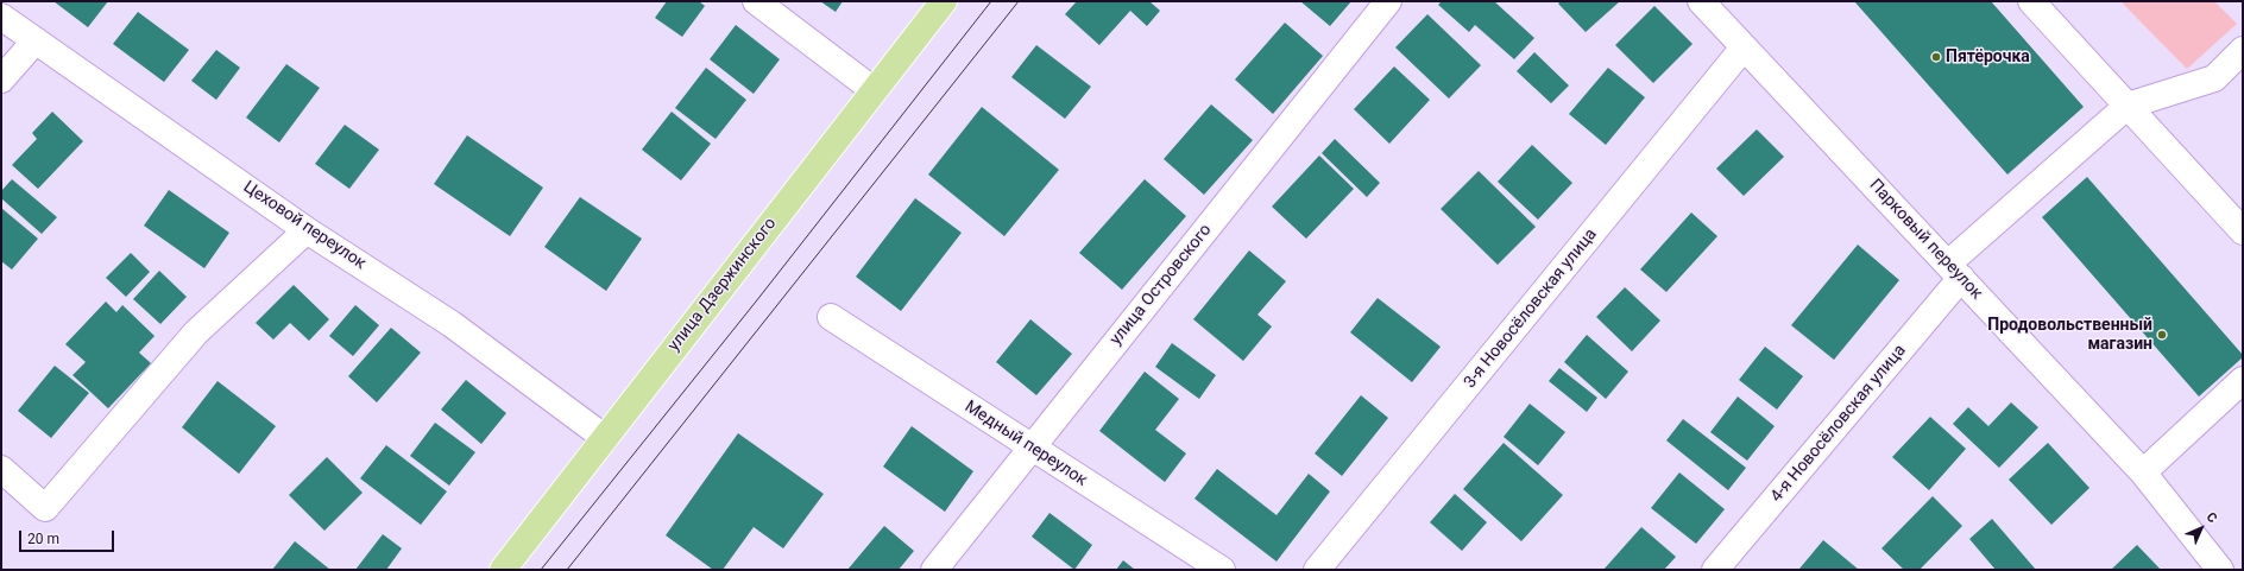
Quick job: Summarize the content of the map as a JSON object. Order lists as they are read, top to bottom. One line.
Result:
{"streets":{"main road":["улица Дзержинского"],"street":["Цеховой переулок","Парковый переулок","улица Островского","3-я Новосёловская улица","4-я Новосёловская улица","Медный переулок"]},"crossings":[["Цеховой переулок","улица Дзержинского"],["Парковый переулок","3-я Новосёловская улица"],["Парковый переулок","4-я Новосёловская улица"],["улица Островского","Медный переулок"]],"places":["Пятёрочка","Продовольственный магазин"],"scale_bar":"20 m","north":"top right"}
